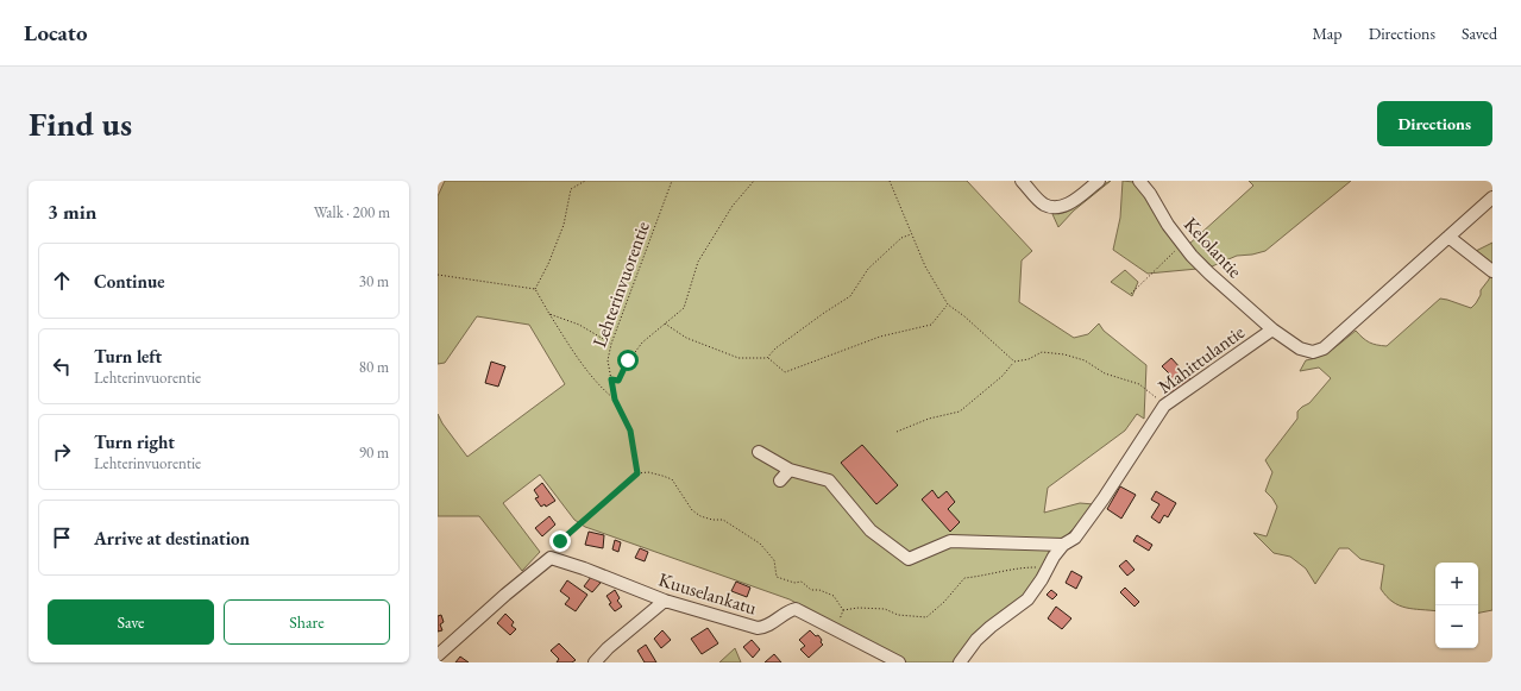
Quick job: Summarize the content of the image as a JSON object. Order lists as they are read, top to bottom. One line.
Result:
{"streets":{"street":["Kelolantie","Mahittulantie","Kuuselankatu"],"path":["Lehterinvuorentie"]},"crossings":[["Kelolantie","Mahittulantie"]],"page":{"header":"Locato","nav":["Map","Directions","Saved"],"buttons":["Directions",["Save","Share"]],"title":"Find us","heading":["3 min","Walk · 200 m"],"list":[["Continue","30 m"],["Turn left","Lehterinvuorentie","80 m"],["Turn right","Lehterinvuorentie","90 m"],"Arrive at destination"],"map_buttons":["+","−"]}}
